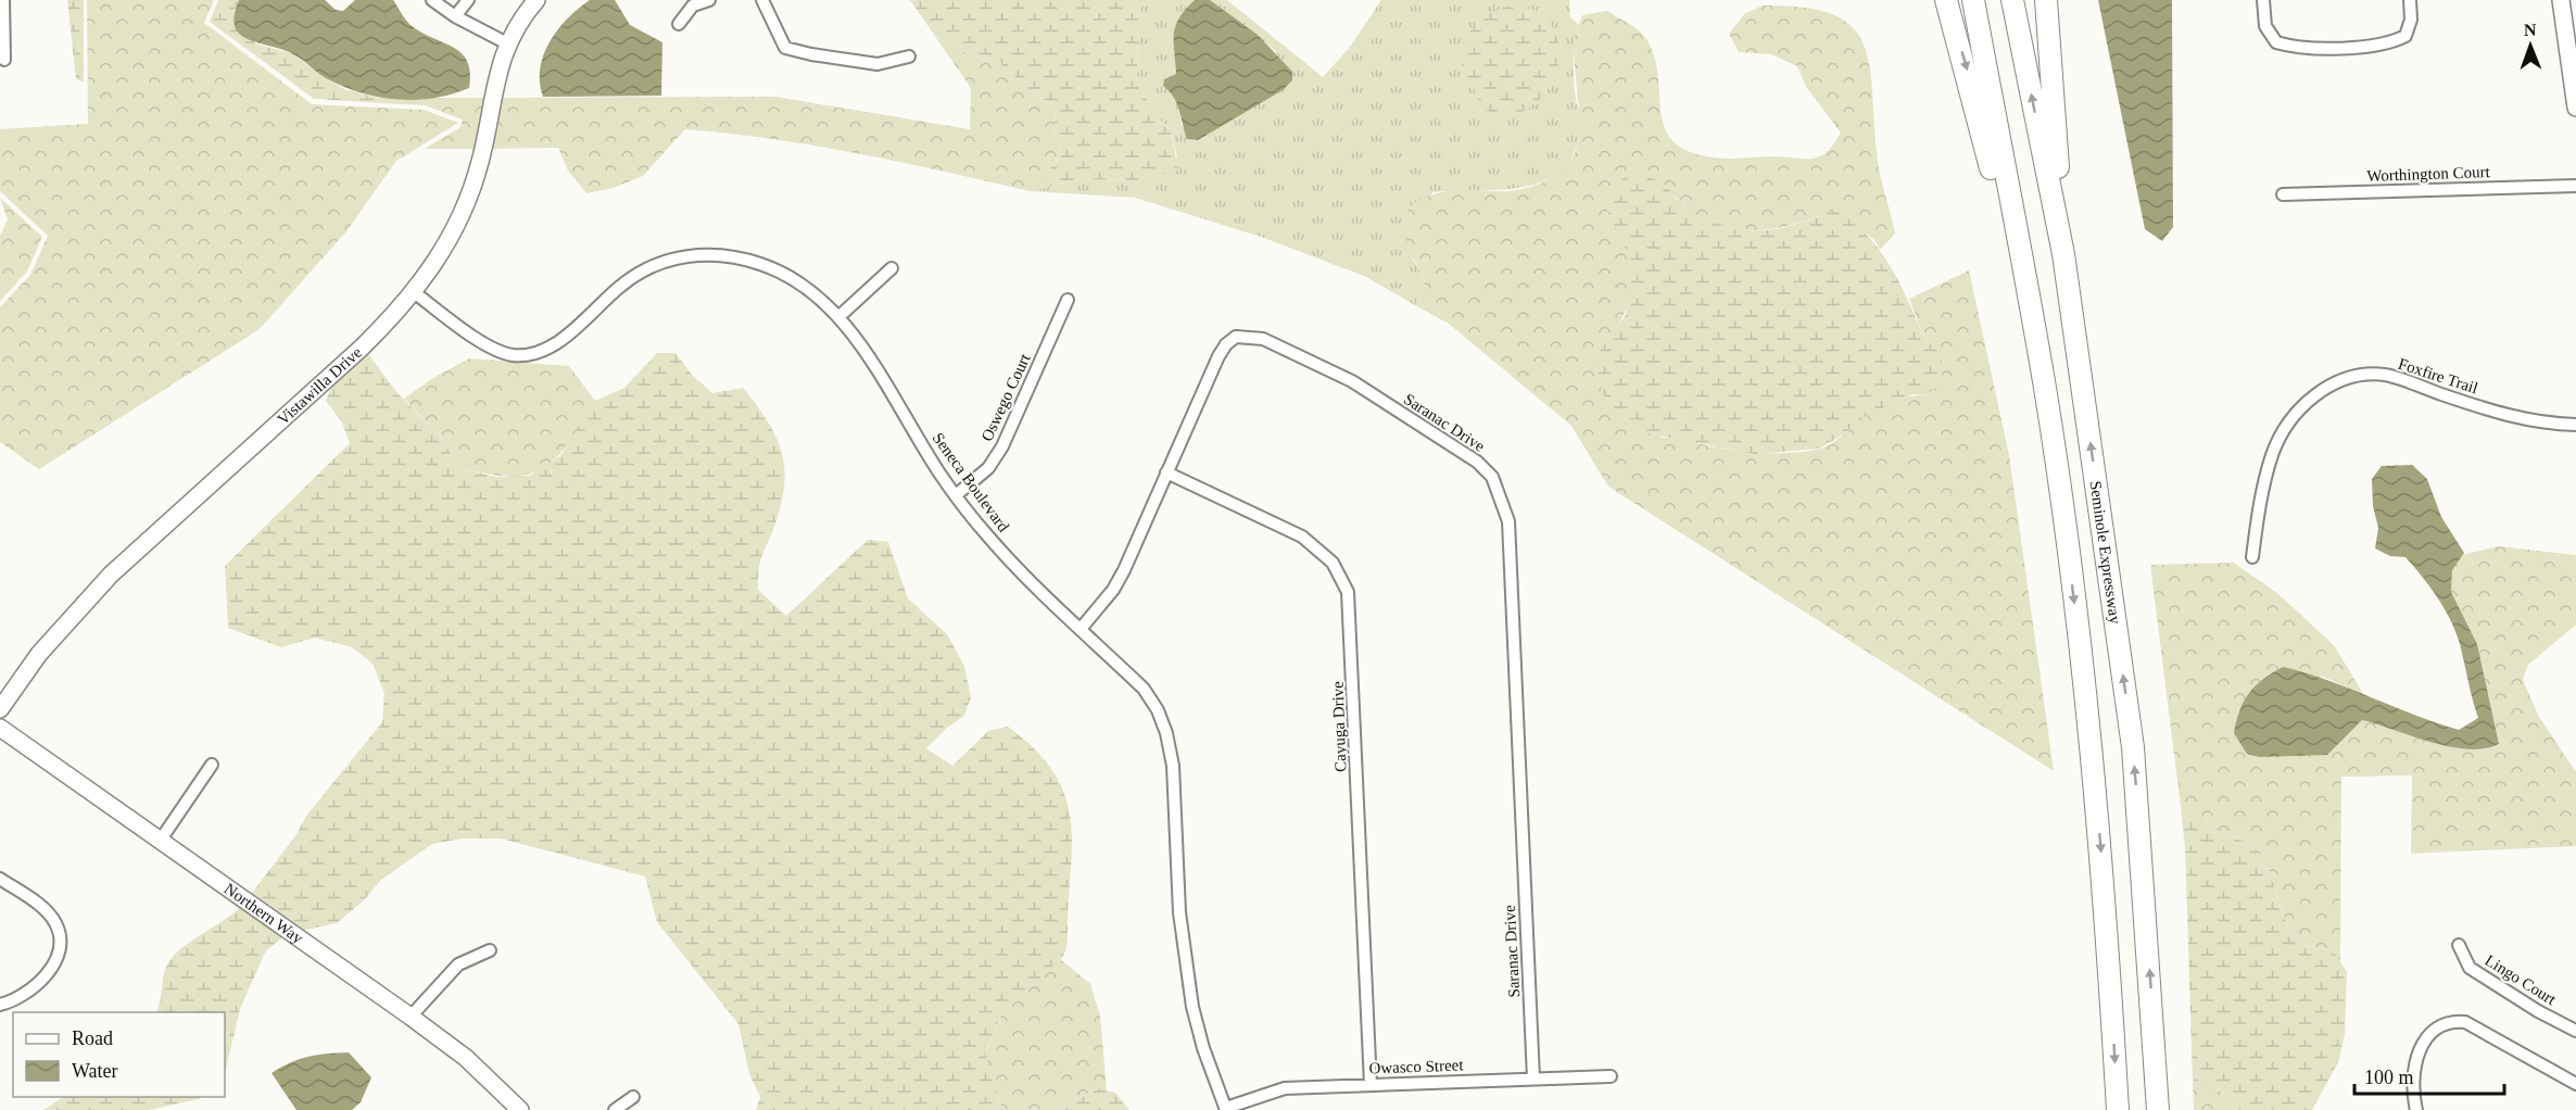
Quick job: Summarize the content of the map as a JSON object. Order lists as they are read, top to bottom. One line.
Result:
{"streets":{"highway":["Seminole Expressway"],"street":["Worthington Court","Foxfire Trail","Vistawilla Drive","Oswego Court","Saranac Drive","Seneca Boulevard","Cayuga Drive","Northern Way","Lingo Court","Owasco Street"]},"crossings":[["Vistawilla Drive","Seneca Boulevard"],["Oswego Court","Seneca Boulevard"],["Saranac Drive","Seneca Boulevard"],["Saranac Drive","Cayuga Drive"],["Saranac Drive","Owasco Street"],["Seneca Boulevard","Owasco Street"],["Cayuga Drive","Owasco Street"]],"legend":["Road","Water"],"scale_bar":"100 m","north":"top"}
